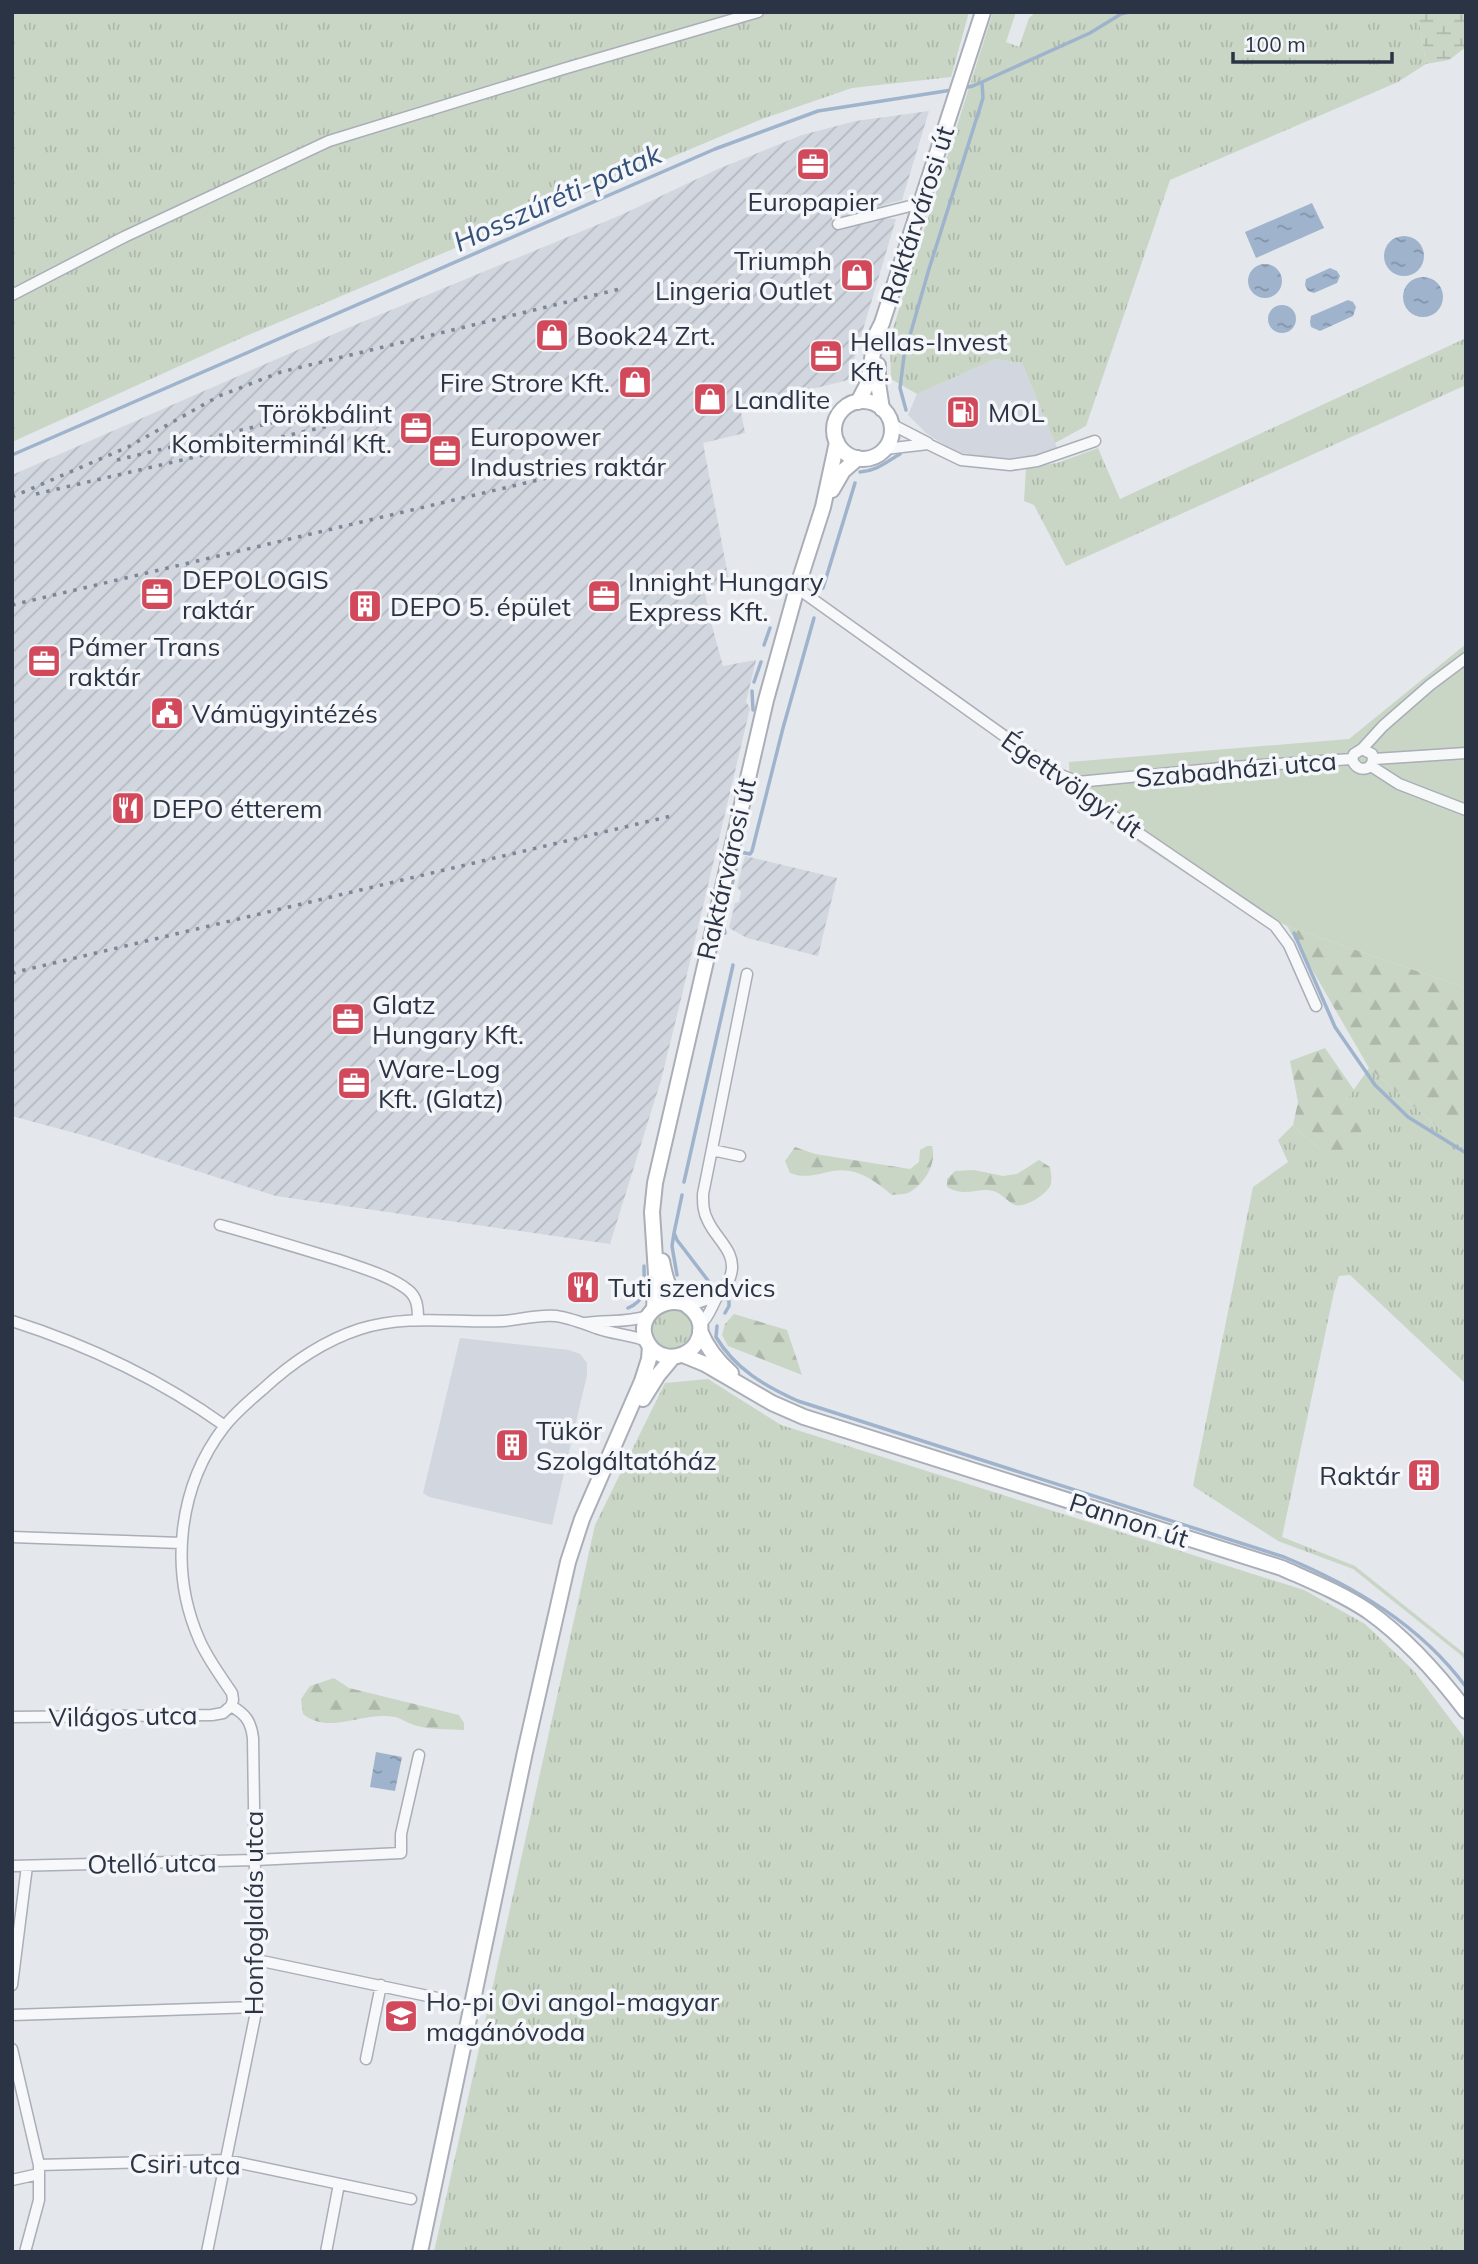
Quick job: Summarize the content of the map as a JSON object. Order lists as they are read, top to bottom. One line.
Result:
{"streets":{"main road":["Raktárvárosi út","Pannon út"],"street":["Szabadházi utca","Égettvölgyi út","Világos utca","Otelló utca","Honfoglalás utca","Csiri utca"]},"crossings":[["Raktárvárosi út","Égettvölgyi út"],["Raktárvárosi út","Pannon út"],["Szabadházi utca","Égettvölgyi út"],["Világos utca","Honfoglalás utca"],["Otelló utca","Honfoglalás utca"],["Honfoglalás utca","Csiri utca"]],"water":["Hosszúréti-patak"],"places":{"office":["Europapier","Hellas-Invest Kft.","Törökbálint Kombiterminál Kft.","Europower Industries raktár","DEPOLOGIS raktár","Innight Hungary Express Kft.","Pámer Trans raktár","Glatz Hungary Kft.","Ware-Log Kft. (Glatz)"],"shop":["Triumph Lingeria Outlet","Book24 Zrt.","Fire Strore Kft.","Landlite"],"fuel station":["MOL"],"building":["DEPO 5. épület","Tükör Szolgáltatóház","Raktár"],"public building":["Vámügyintézés"],"restaurant":["DEPO étterem","Tuti szendvics"],"school or university":["Ho-pi Ovi angol-magyar magánóvoda"]},"scale_bar":"100 m"}
